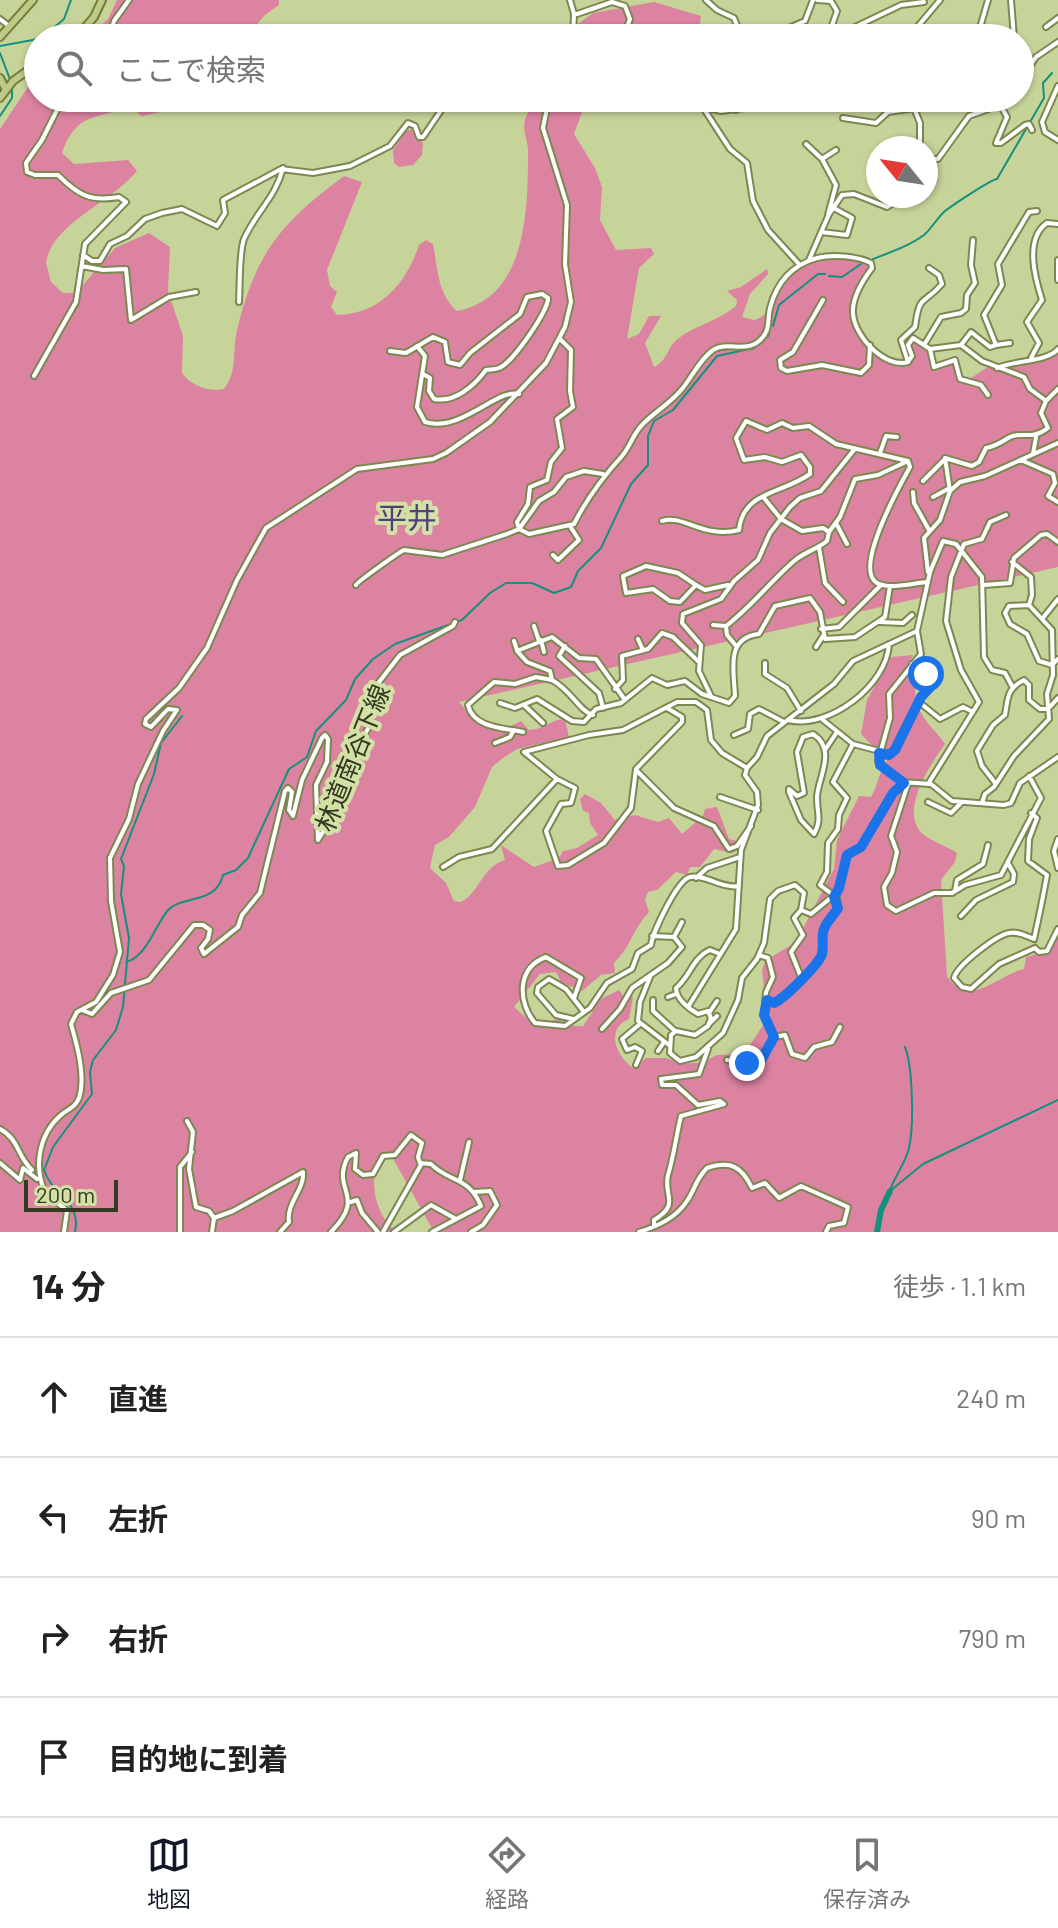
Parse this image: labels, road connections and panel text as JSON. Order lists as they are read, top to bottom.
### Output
{
  "streets": {
    "street": ["林道南谷下線"]
  },
  "districts": ["平井"],
  "scale_bar": "200 m",
  "north": "top left",
  "page": {
    "search": "ここで検索",
    "scale": "200 m",
    "heading": ["14 分", "徒歩 · 1.1 km"],
    "list": [
      ["直進", "240 m"],
      ["左折", "90 m"],
      ["右折", "790 m"],
      "目的地に到着"
    ],
    "nav": ["地図", "経路", "保存済み"]
  }
}
